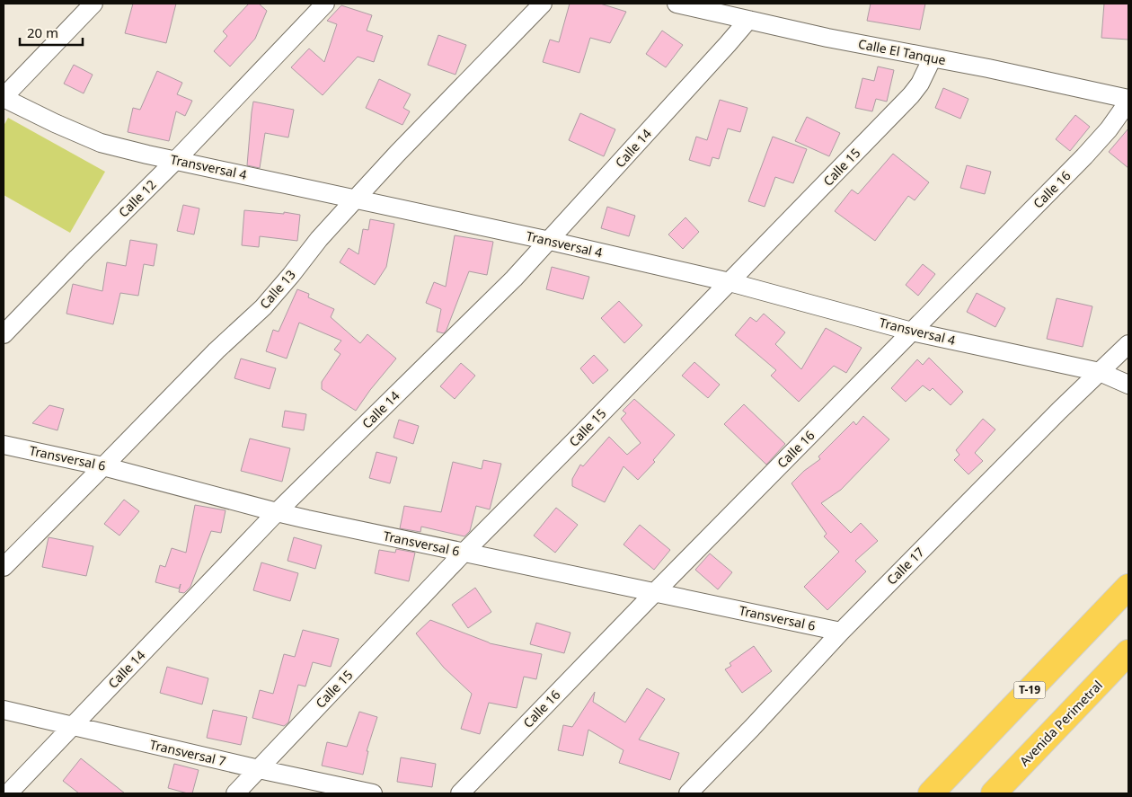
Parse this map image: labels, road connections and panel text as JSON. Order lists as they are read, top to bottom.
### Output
{
  "streets": {
    "highway": ["T-19", "Avenida Perimetral"],
    "street": [
      "Calle El Tanque",
      "Calle 14",
      "Transversal 4",
      "Calle 15",
      "Calle 16",
      "Calle 12",
      "Calle 13",
      "Transversal 6",
      "Calle 17",
      "Transversal 7"
    ]
  },
  "crossings": [
    ["Calle El Tanque", "Calle 14"],
    ["Calle El Tanque", "Calle 15"],
    ["Calle El Tanque", "Calle 16"],
    ["Calle 14", "Transversal 4"],
    ["Calle 14", "Transversal 6"],
    ["Calle 14", "Transversal 7"],
    ["Transversal 4", "Calle 15"],
    ["Transversal 4", "Calle 16"],
    ["Transversal 4", "Calle 12"],
    ["Transversal 4", "Calle 13"],
    ["Transversal 4", "Calle 17"],
    ["Calle 15", "Transversal 6"],
    ["Calle 15", "Transversal 7"],
    ["Calle 16", "Transversal 6"],
    ["Calle 13", "Transversal 6"],
    ["Transversal 6", "Calle 17"]
  ],
  "scale_bar": "20 m"
}
